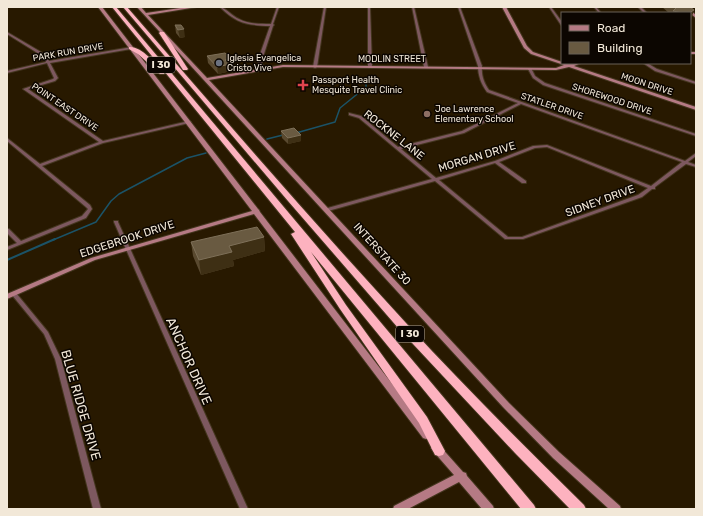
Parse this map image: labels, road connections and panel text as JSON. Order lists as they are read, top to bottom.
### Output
{
  "streets": {
    "highway": ["I 30"],
    "main road": [
      "MODLIN STREET",
      "MOON DRIVE",
      "EDGEBROOK DRIVE",
      "INTERSTATE 30"
    ],
    "street": [
      "PARK RUN DRIVE",
      "SHOREWOOD DRIVE",
      "STATLER DRIVE",
      "POINT EAST DRIVE",
      "ROCKNE LANE",
      "MORGAN DRIVE",
      "SIDNEY DRIVE",
      "ANCHOR DRIVE",
      "BLUE RIDGE DRIVE"
    ]
  },
  "crossings": [
    ["PARK RUN DRIVE", "POINT EAST DRIVE"],
    ["MODLIN STREET", "MOON DRIVE"],
    ["MODLIN STREET", "SHOREWOOD DRIVE"],
    ["MODLIN STREET", "STATLER DRIVE"],
    ["MODLIN STREET", "INTERSTATE 30"],
    ["STATLER DRIVE", "SIDNEY DRIVE"],
    ["ROCKNE LANE", "MORGAN DRIVE"],
    ["ROCKNE LANE", "SIDNEY DRIVE"],
    ["MORGAN DRIVE", "SIDNEY DRIVE"],
    ["MORGAN DRIVE", "INTERSTATE 30"],
    ["EDGEBROOK DRIVE", "ANCHOR DRIVE"],
    ["EDGEBROOK DRIVE", "BLUE RIDGE DRIVE"]
  ],
  "places": {
    "other": ["Iglesia Evangelica Cristo Vive", "Joe Lawrence Elementary School"],
    "health": ["Passport Health Mesquite Travel Clinic"]
  },
  "legend": ["Road", "Building"]
}
